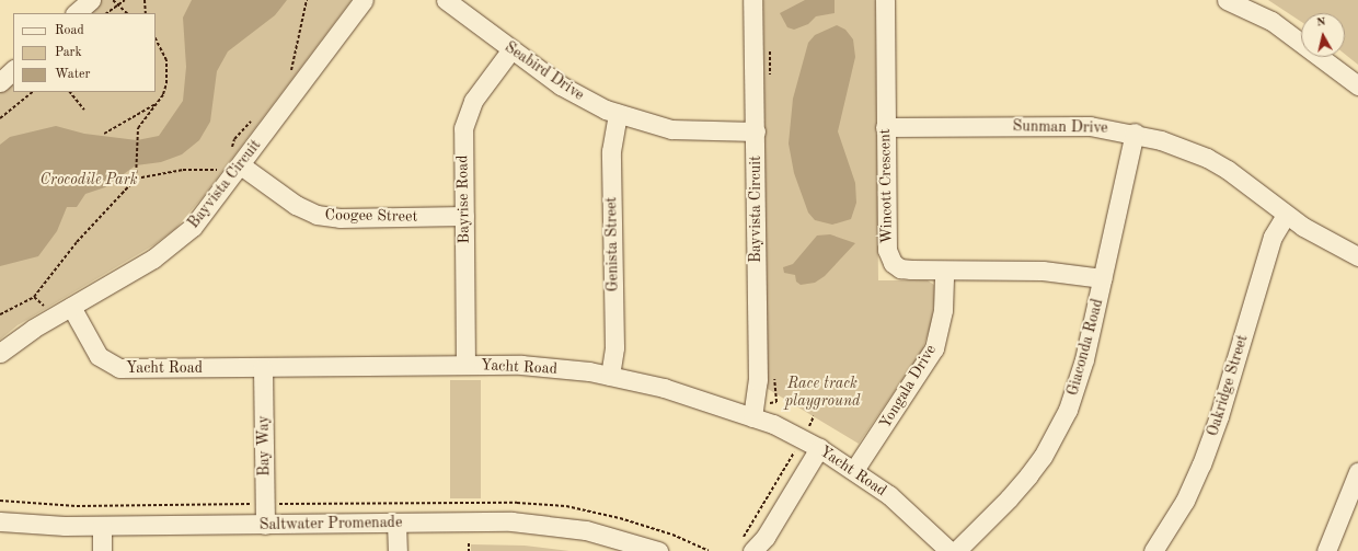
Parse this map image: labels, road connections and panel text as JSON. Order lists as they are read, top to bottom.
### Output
{
  "streets": {
    "street": [
      "Seabird Drive",
      "Sunman Drive",
      "Bayvista Circuit",
      "Wincott Crescent",
      "Bayrise Road",
      "Coogee Street",
      "Genista Street",
      "Giaconda Road",
      "Yacht Road",
      "Oakridge Street",
      "Yongala Drive",
      "Bay Way",
      "Saltwater Promenade"
    ]
  },
  "crossings": [
    ["Seabird Drive", "Bayvista Circuit"],
    ["Seabird Drive", "Bayrise Road"],
    ["Seabird Drive", "Genista Street"],
    ["Sunman Drive", "Wincott Crescent"],
    ["Sunman Drive", "Giaconda Road"],
    ["Sunman Drive", "Oakridge Street"],
    ["Bayvista Circuit", "Coogee Street"],
    ["Bayvista Circuit", "Yacht Road"],
    ["Wincott Crescent", "Giaconda Road"],
    ["Wincott Crescent", "Yongala Drive"],
    ["Bayrise Road", "Coogee Street"],
    ["Bayrise Road", "Yacht Road"],
    ["Genista Street", "Yacht Road"],
    ["Yacht Road", "Yongala Drive"],
    ["Yacht Road", "Bay Way"],
    ["Bay Way", "Saltwater Promenade"]
  ],
  "parks": ["Crocodile Park", "Race track playground"],
  "legend": ["Road", "Park", "Water"],
  "north": "top"
}
